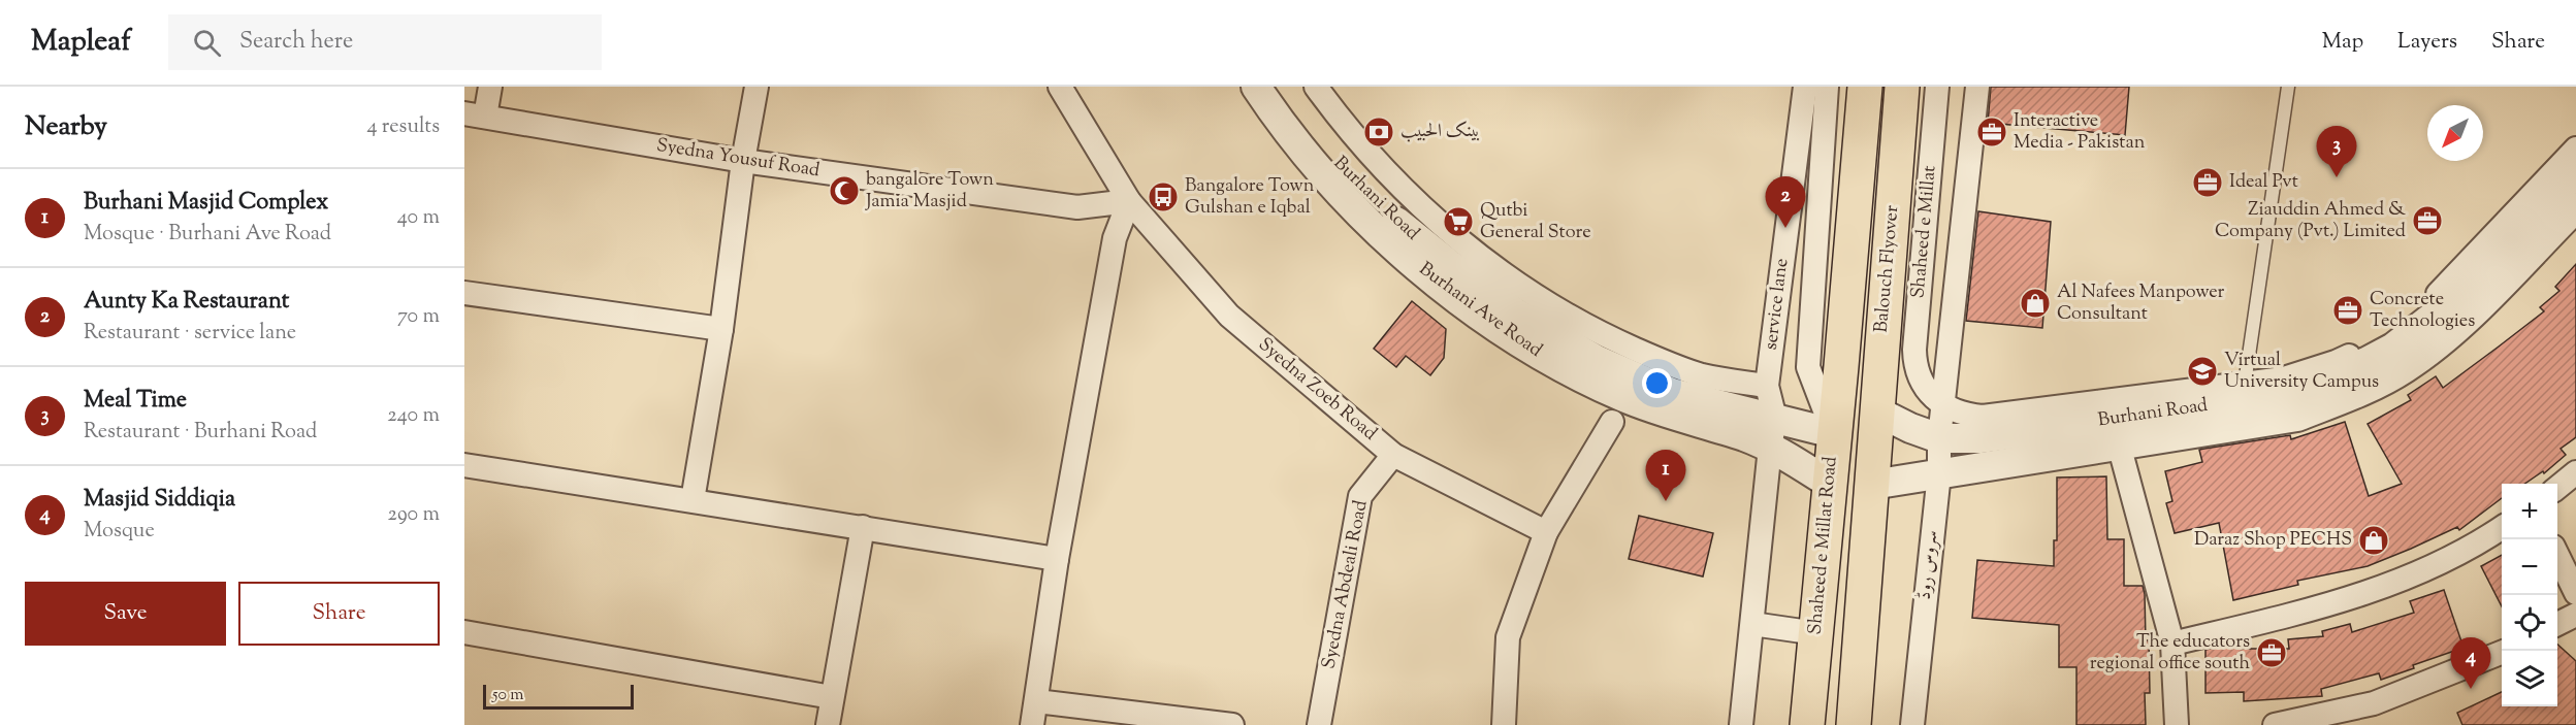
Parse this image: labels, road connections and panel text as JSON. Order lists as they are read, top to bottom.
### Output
{
  "streets": {
    "main road": ["Balouch Flyover", "Shaheed e Millat Road"],
    "street": [
      "Syedna Yousuf Road",
      "Burhani Road",
      "Shaheed e Millat",
      "service lane",
      "Burhani Ave Road",
      "Syedna Zoeb Road",
      "سروس روڈ",
      "Syedna Abdeali Road"
    ]
  },
  "crossings": [
    ["Syedna Yousuf Road", "Syedna Zoeb Road"],
    ["Burhani Road", "Balouch Flyover"],
    ["Burhani Road", "service lane"],
    ["Burhani Road", "Shaheed e Millat Road"],
    ["Burhani Road", "سروس روڈ"],
    ["Shaheed e Millat", "سروس روڈ"],
    ["Balouch Flyover", "Shaheed e Millat Road"],
    ["service lane", "Burhani Ave Road"],
    ["Burhani Ave Road", "Shaheed e Millat Road"],
    ["Syedna Zoeb Road", "Syedna Abdeali Road"]
  ],
  "places": {
    "bank": ["بينک الحبيب"],
    "office": [
      "Interactive Media - Pakistan",
      "Ideal Pvt",
      "Ziauddin Ahmed & Company (Pvt.) Limited",
      "Concrete Technologies",
      "The educators regional office south"
    ],
    "mosque": ["bangalore Town Jamia Masjid"],
    "bus stop": ["Bangalore Town Gulshan e Iqbal"],
    "supermarket": ["Qutbi General Store"],
    "shop": ["Al Nafees Manpower Consultant", "Daraz Shop PECHS"],
    "school or university": ["Virtual University Campus"]
  },
  "scale_bar": "50 m",
  "north": "bottom left",
  "page": {
    "header": "Mapleaf",
    "search": "Search here",
    "nav": ["Map", "Layers", "Share"],
    "heading": ["Nearby", "4 results"],
    "pins": [
      "3",
      "2",
      "1",
      "4"
    ],
    "list": [
      {
        "mark": "1",
        "name": "Burhani Masjid Complex",
        "note": "Mosque · Burhani Ave Road",
        "value": "40 m"
      },
      {
        "mark": "2",
        "name": "Aunty Ka Restaurant",
        "note": "Restaurant · service lane",
        "value": "70 m"
      },
      {
        "mark": "3",
        "name": "Meal Time",
        "note": "Restaurant · Burhani Road",
        "value": "240 m"
      },
      {
        "mark": "4",
        "name": "Masjid Siddiqia",
        "note": "Mosque",
        "value": "290 m"
      }
    ],
    "map_buttons": ["+", "−"],
    "buttons": ["Save", "Share"],
    "scale": "50 m"
  }
}
